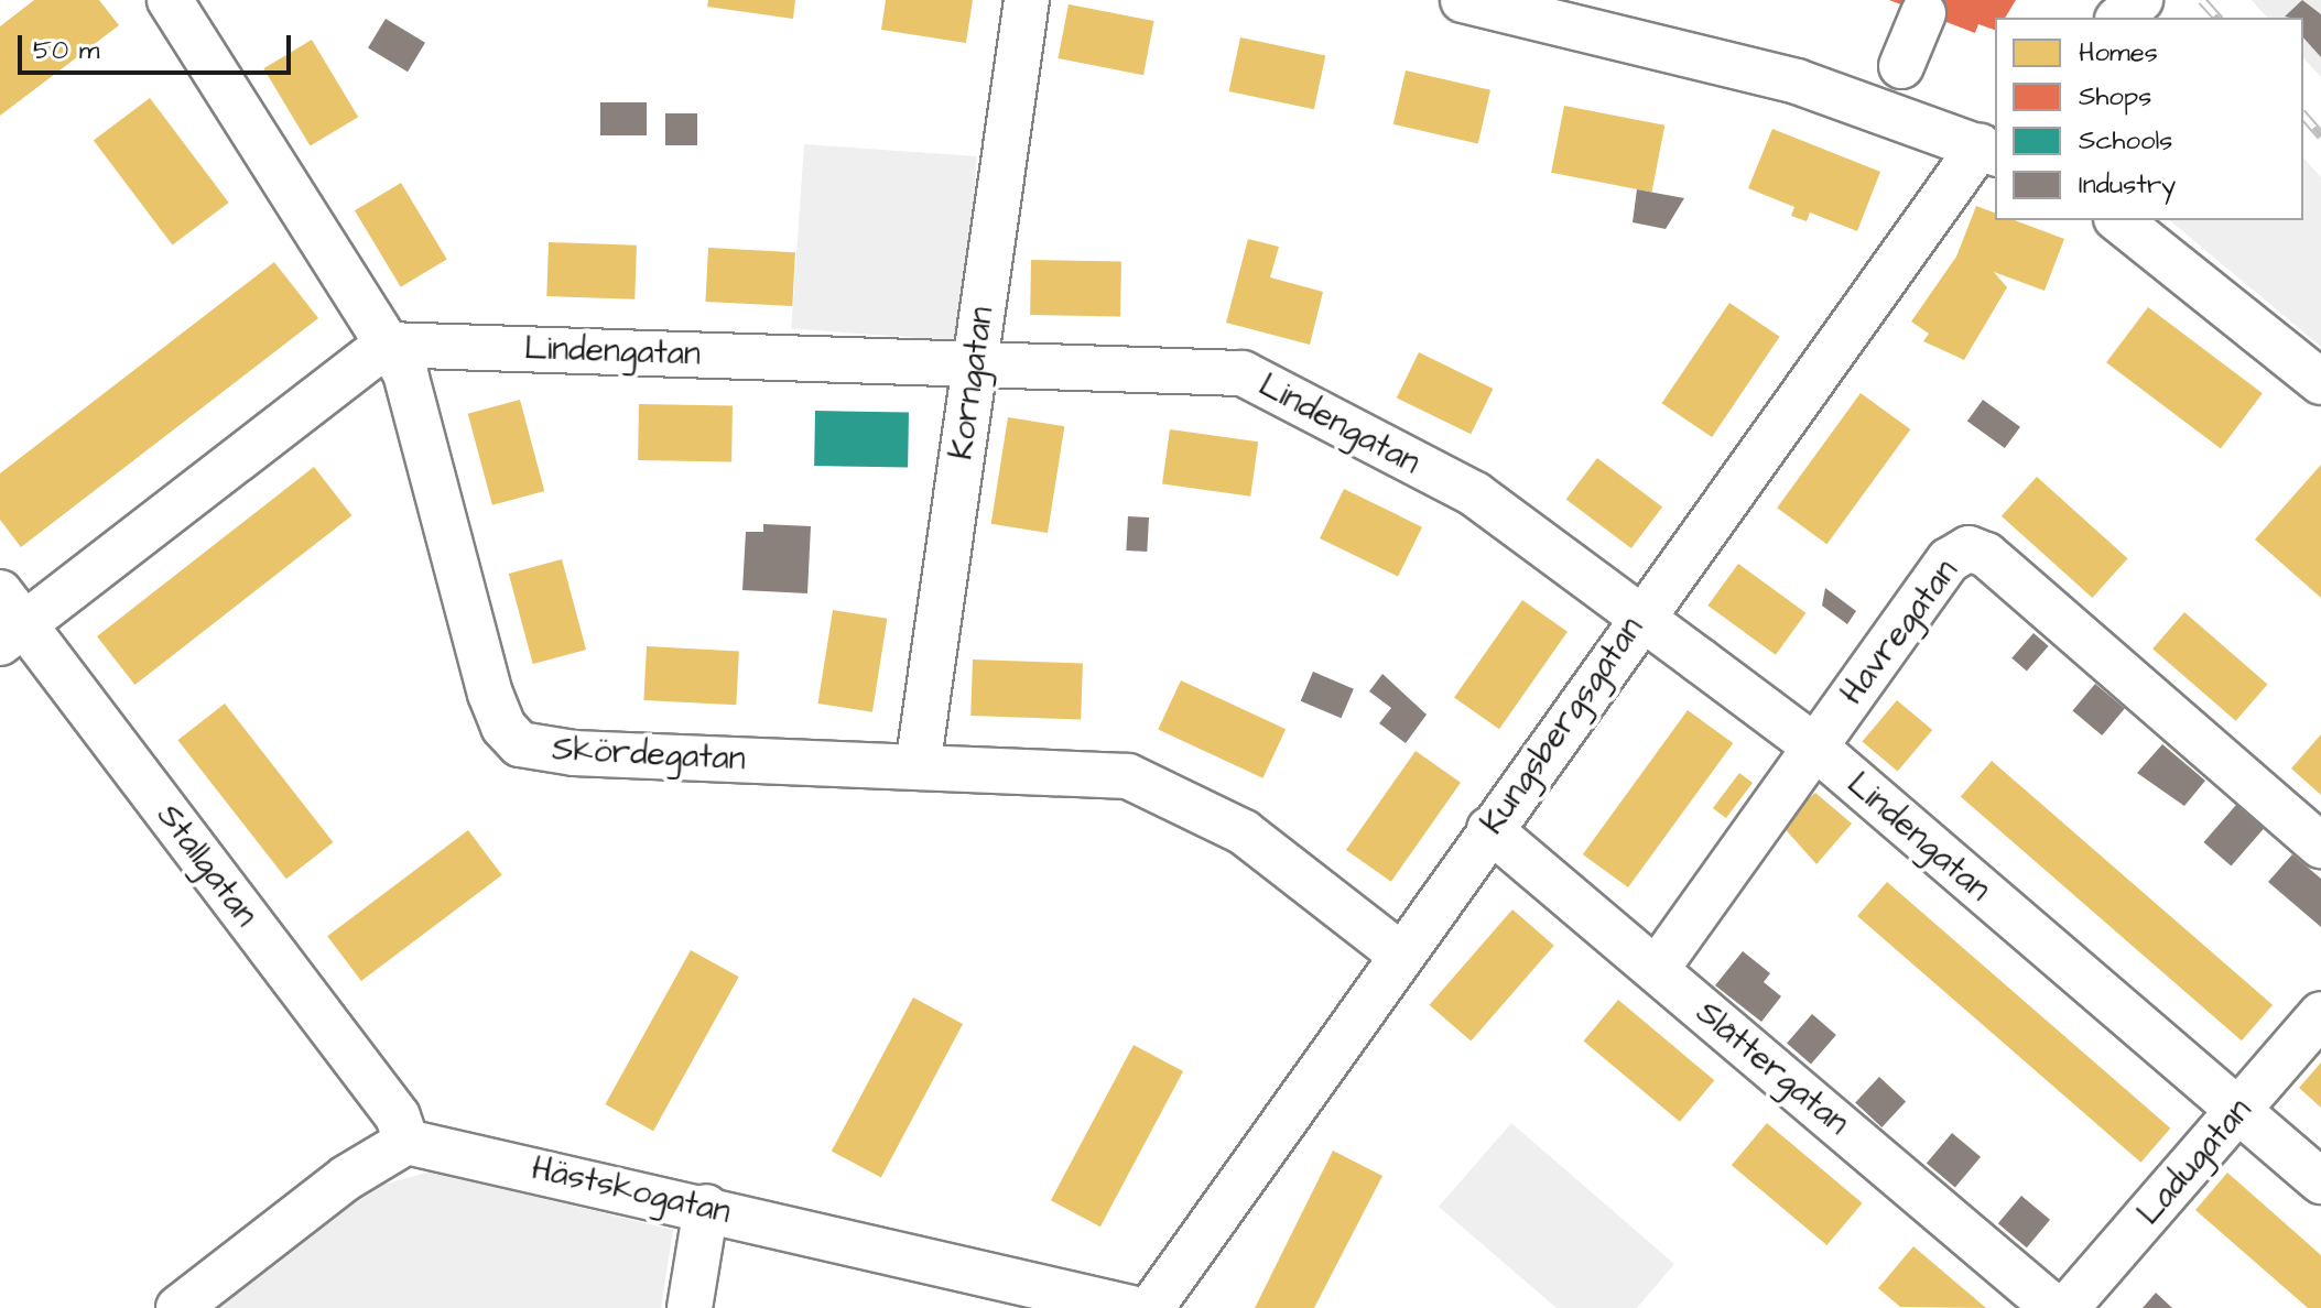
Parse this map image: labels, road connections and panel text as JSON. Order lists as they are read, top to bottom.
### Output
{
  "streets": {
    "street": [
      "Lindengatan",
      "Korngatan",
      "Havregatan",
      "Kungsbergsgatan",
      "Skördegatan",
      "Stallgatan",
      "Slåttergatan",
      "Ladugatan",
      "Hästskogatan"
    ]
  },
  "crossings": [
    ["Lindengatan", "Korngatan"],
    ["Lindengatan", "Havregatan"],
    ["Lindengatan", "Kungsbergsgatan"],
    ["Lindengatan", "Skördegatan"],
    ["Lindengatan", "Ladugatan"],
    ["Korngatan", "Skördegatan"],
    ["Havregatan", "Slåttergatan"],
    ["Kungsbergsgatan", "Skördegatan"],
    ["Kungsbergsgatan", "Slåttergatan"],
    ["Stallgatan", "Hästskogatan"]
  ],
  "legend": [
    "Homes",
    "Shops",
    "Schools",
    "Industry"
  ],
  "scale_bar": "50 m"
}
